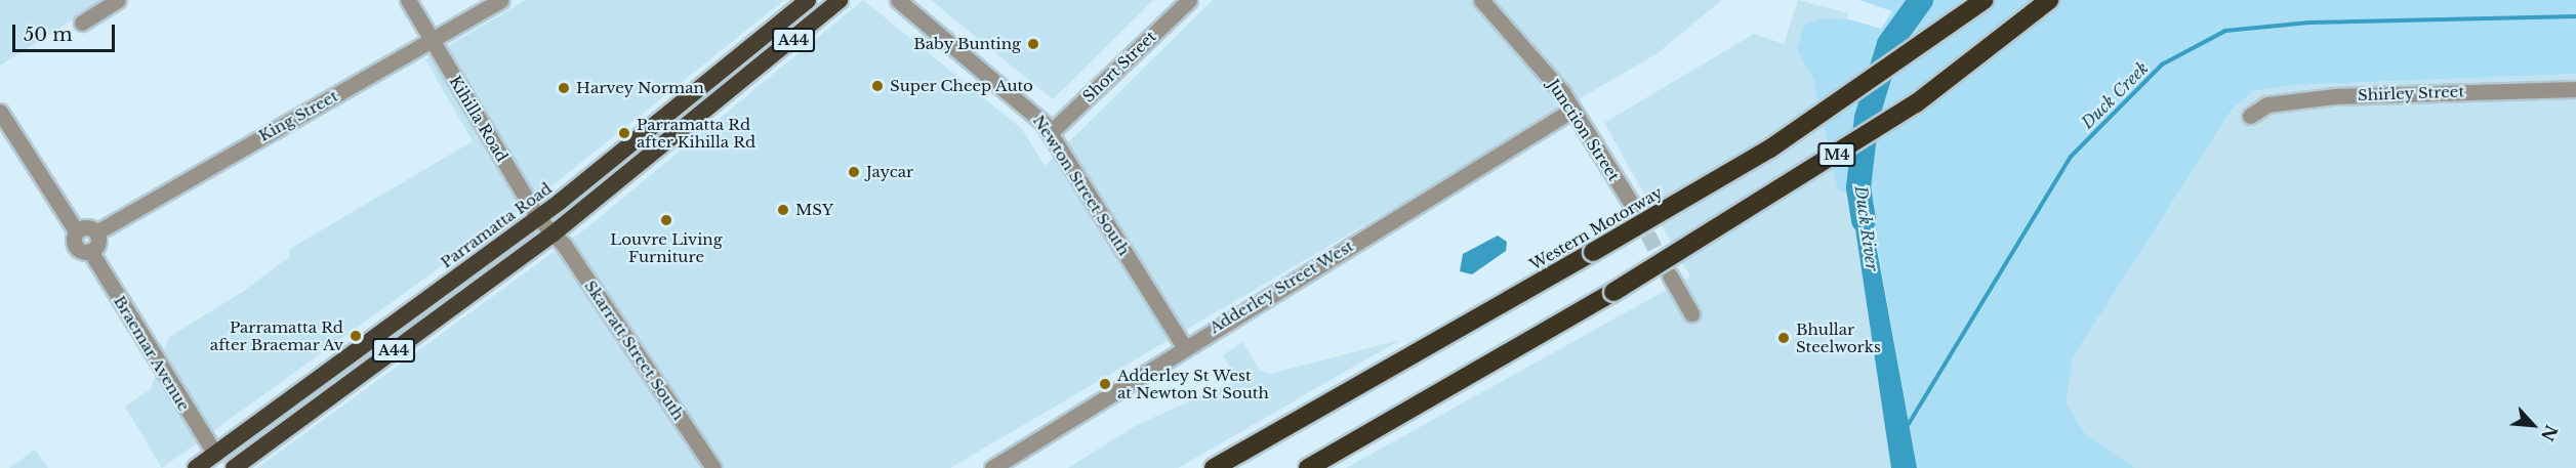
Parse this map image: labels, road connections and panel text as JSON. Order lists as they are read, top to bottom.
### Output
{
  "streets": {
    "highway": [
      "A44",
      "M4",
      "Parramatta Road",
      "Western Motorway"
    ],
    "street": [
      "Short Street",
      "Shirley Street",
      "King Street",
      "Kihilla Road",
      "Junction Street",
      "Newton Street South",
      "Adderley Street West",
      "Skarratt Street South",
      "Braemar Avenue"
    ]
  },
  "crossings": [
    ["A44", "Kihilla Road"],
    ["A44", "Skarratt Street South"],
    ["Short Street", "Newton Street South"],
    ["King Street", "Kihilla Road"],
    ["King Street", "Braemar Avenue"],
    ["Kihilla Road", "Parramatta Road"],
    ["Kihilla Road", "Skarratt Street South"],
    ["Junction Street", "Adderley Street West"],
    ["Newton Street South", "Adderley Street West"],
    ["Parramatta Road", "Braemar Avenue"]
  ],
  "water": ["Duck Creek", "Duck River"],
  "places": [
    "Baby Bunting",
    "Super Cheep Auto",
    "Harvey Norman",
    "Parramatta Rd after Kihilla Rd",
    "Jaycar",
    "MSY",
    "Louvre Living Furniture",
    "Parramatta Rd after Braemar Av",
    "Bhullar Steelworks",
    "Adderley St West at Newton St South"
  ],
  "scale_bar": "50 m",
  "north": "bottom right"
}
